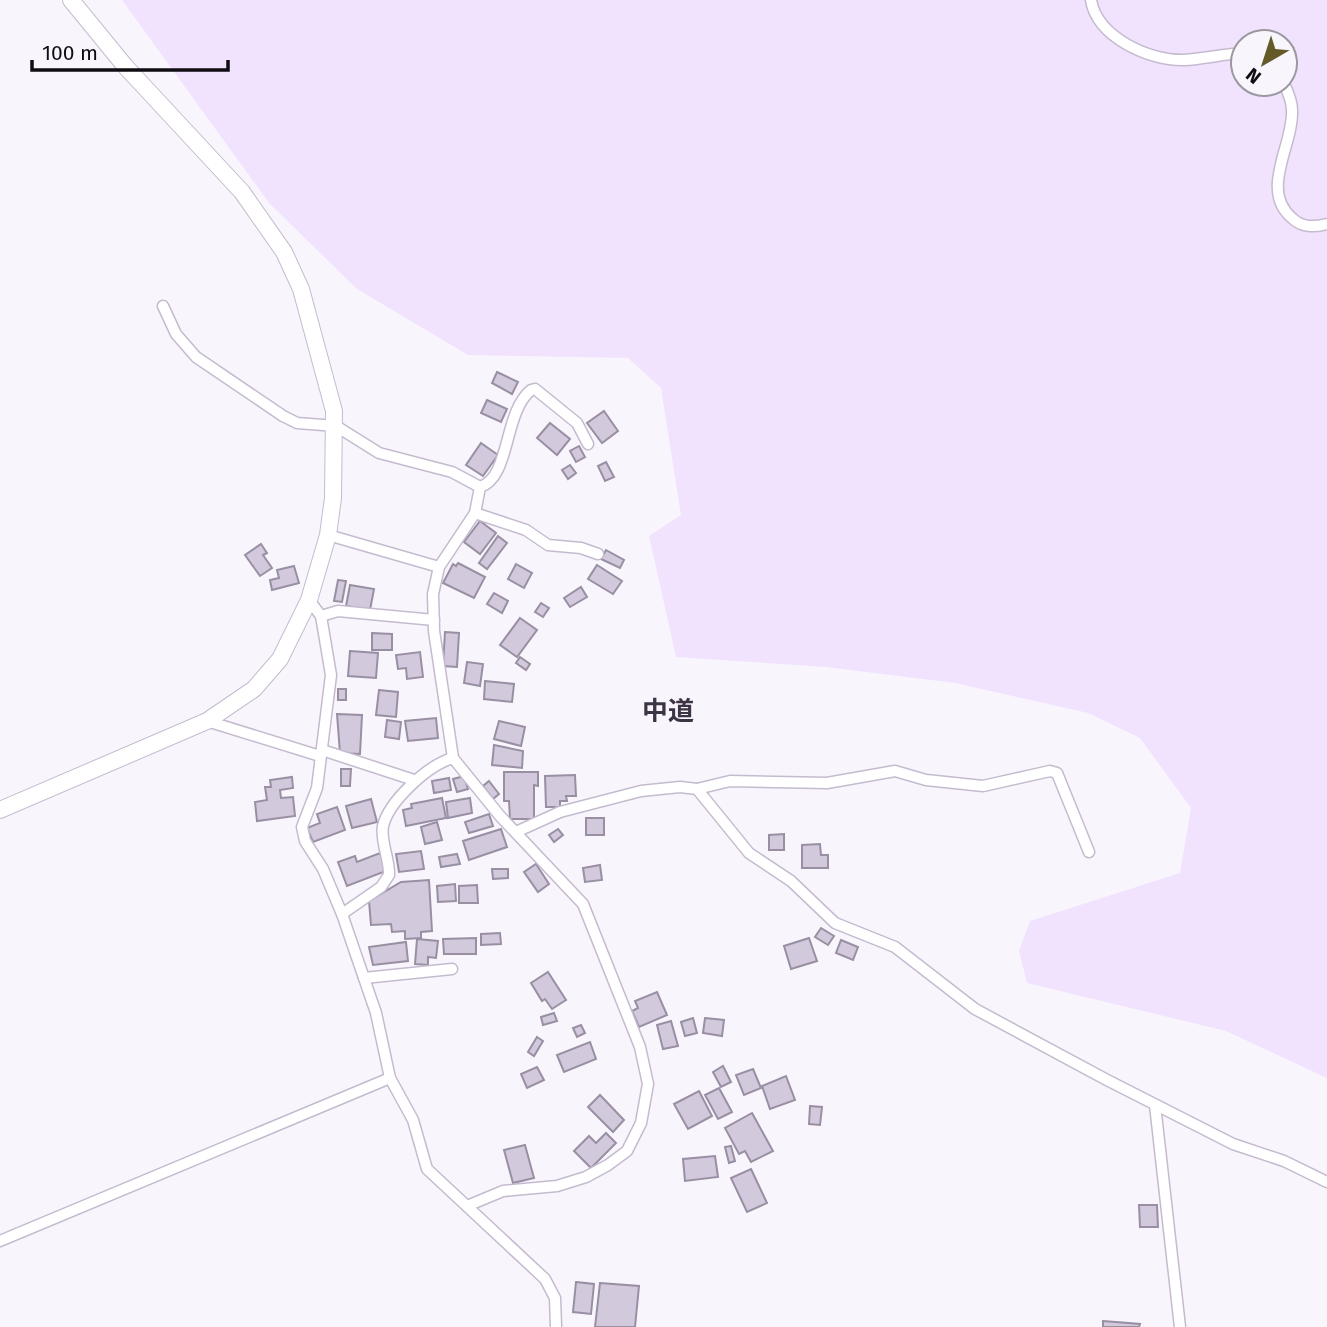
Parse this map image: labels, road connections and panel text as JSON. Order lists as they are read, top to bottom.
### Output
{
  "districts": ["中道"],
  "scale_bar": "100 m",
  "north": "bottom left"
}
